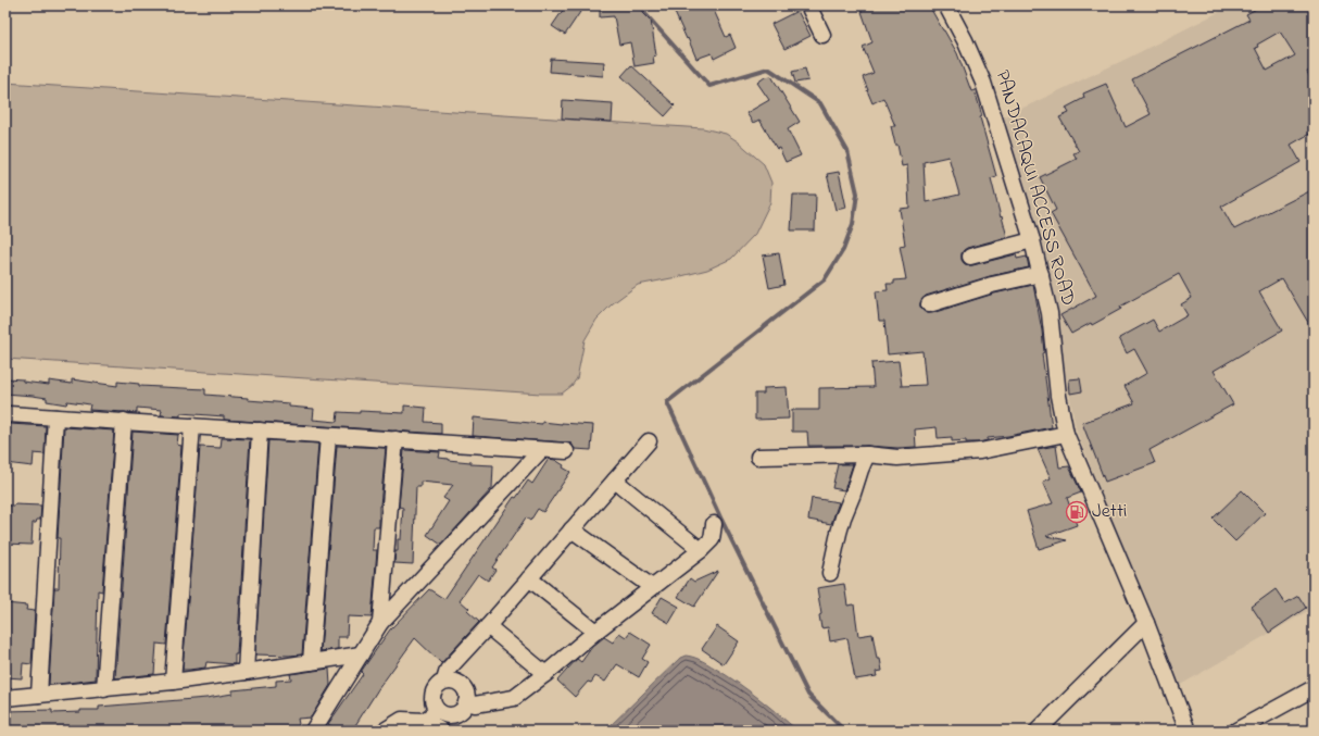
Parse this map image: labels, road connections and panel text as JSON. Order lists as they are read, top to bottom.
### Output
{
  "streets": {
    "street": ["PANDACAQUI ACCESS ROAD"]
  },
  "places": {
    "fuel station": ["Jetti"]
  }
}
